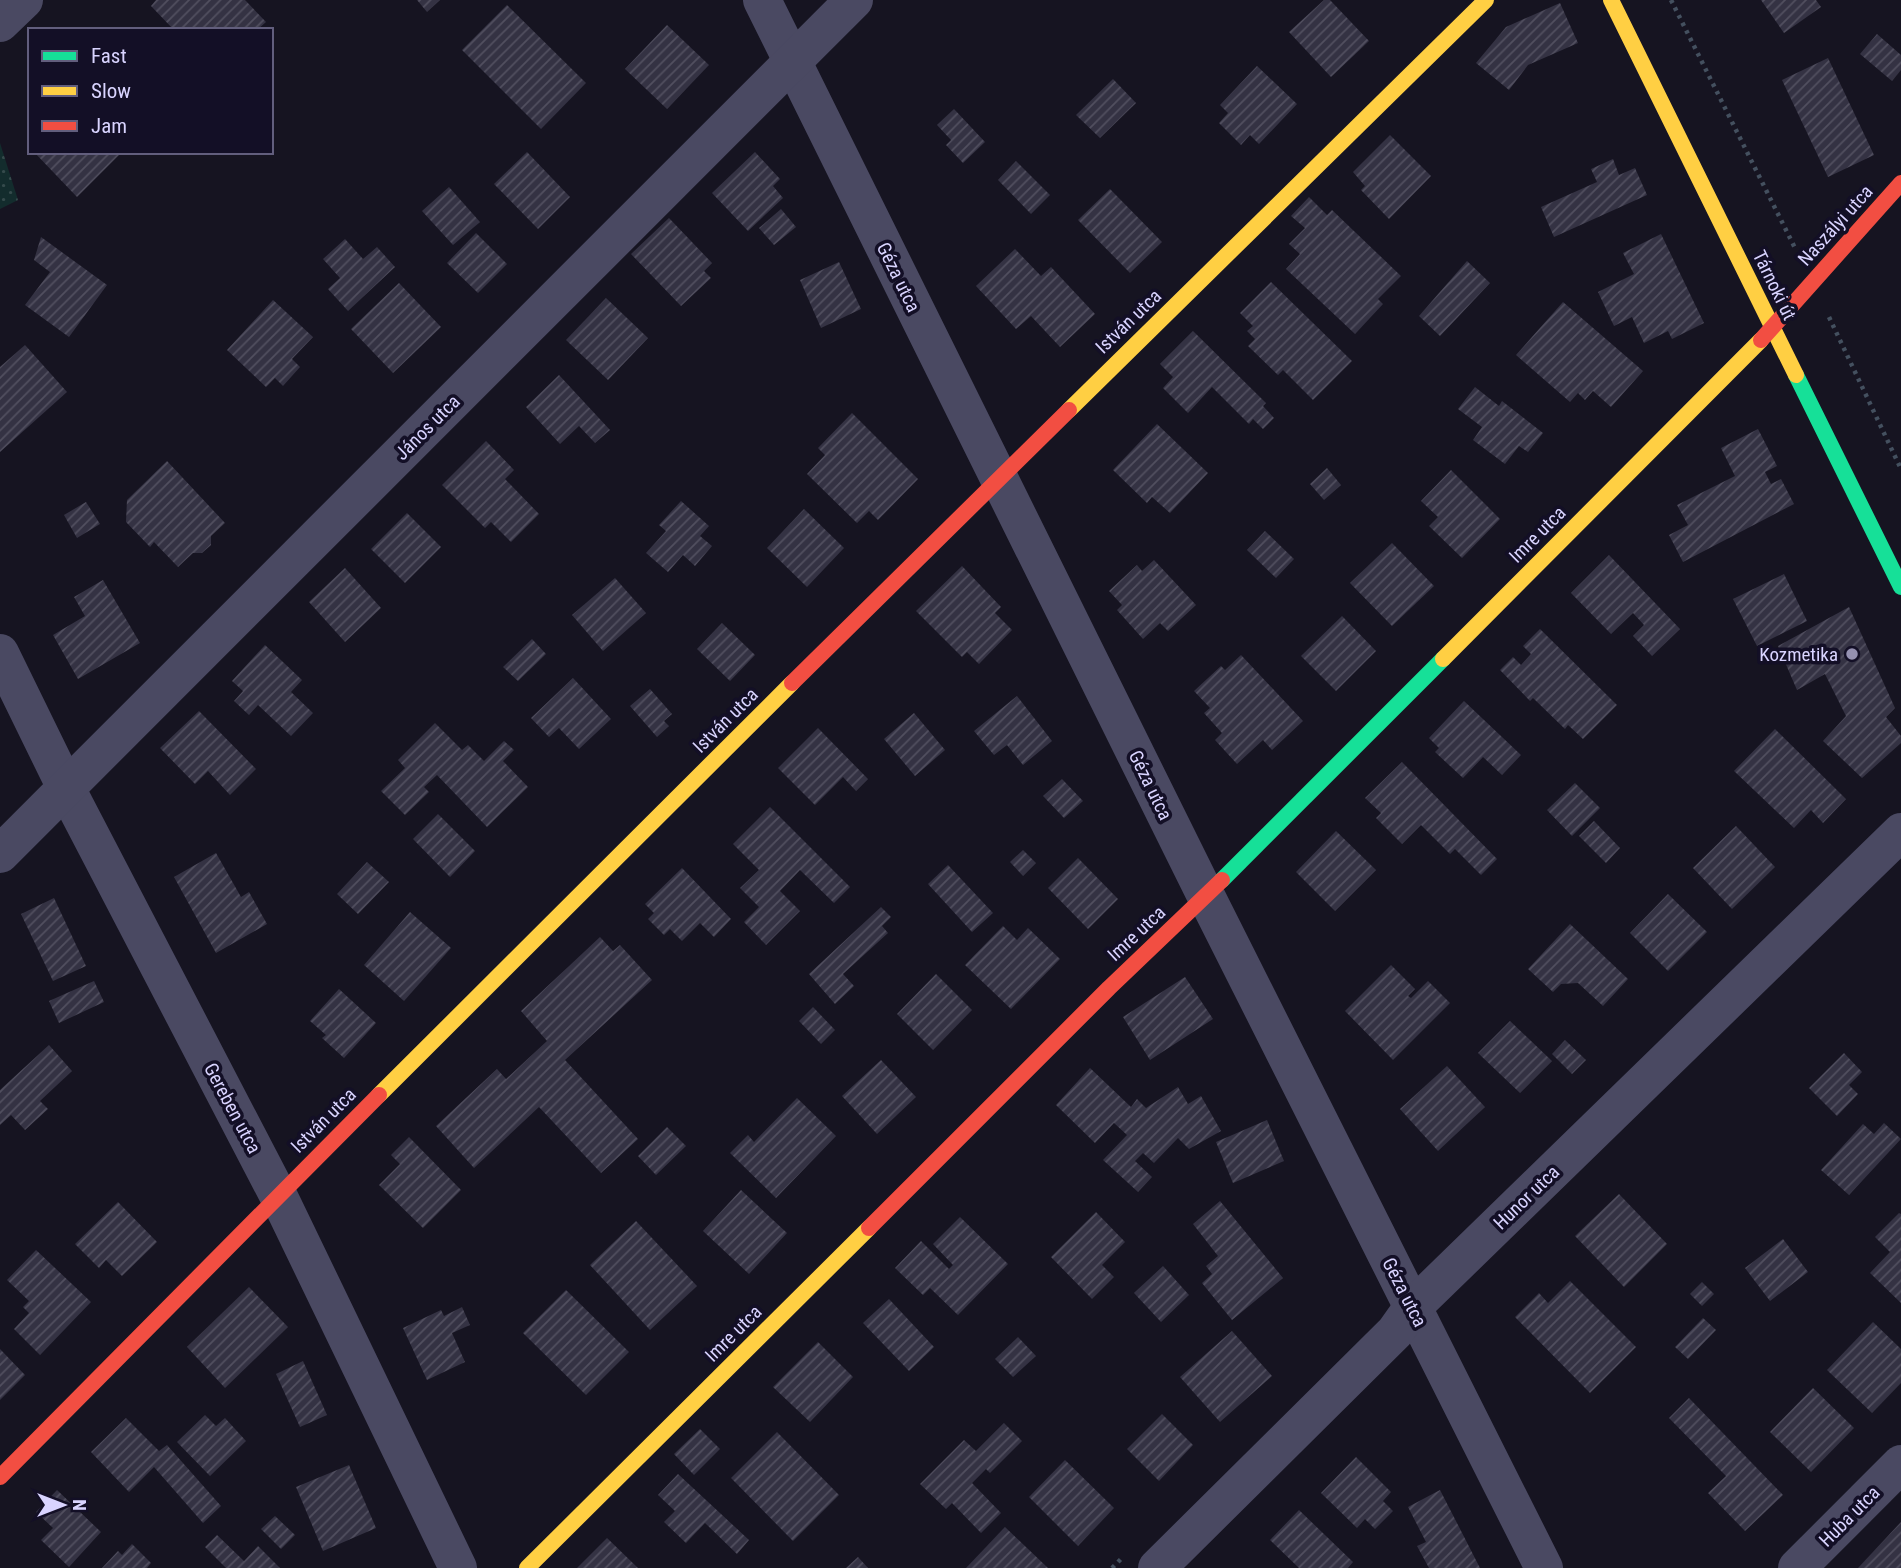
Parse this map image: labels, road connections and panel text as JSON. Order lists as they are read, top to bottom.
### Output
{
  "streets": {
    "street": [
      "Naszályi utca",
      "Géza utca",
      "Tárnoki út",
      "István utca",
      "János utca",
      "Imre utca",
      "Gereben utca",
      "Hunor utca",
      "Huba utca"
    ]
  },
  "crossings": [
    ["Naszályi utca", "Tárnoki út"],
    ["Naszályi utca", "Imre utca"],
    ["Géza utca", "István utca"],
    ["Géza utca", "János utca"],
    ["Géza utca", "Imre utca"],
    ["Géza utca", "Hunor utca"],
    ["Tárnoki út", "Imre utca"],
    ["István utca", "Gereben utca"],
    ["János utca", "Gereben utca"]
  ],
  "places": ["Kozmetika"],
  "legend": ["Fast", "Slow", "Jam"],
  "north": "right"
}
